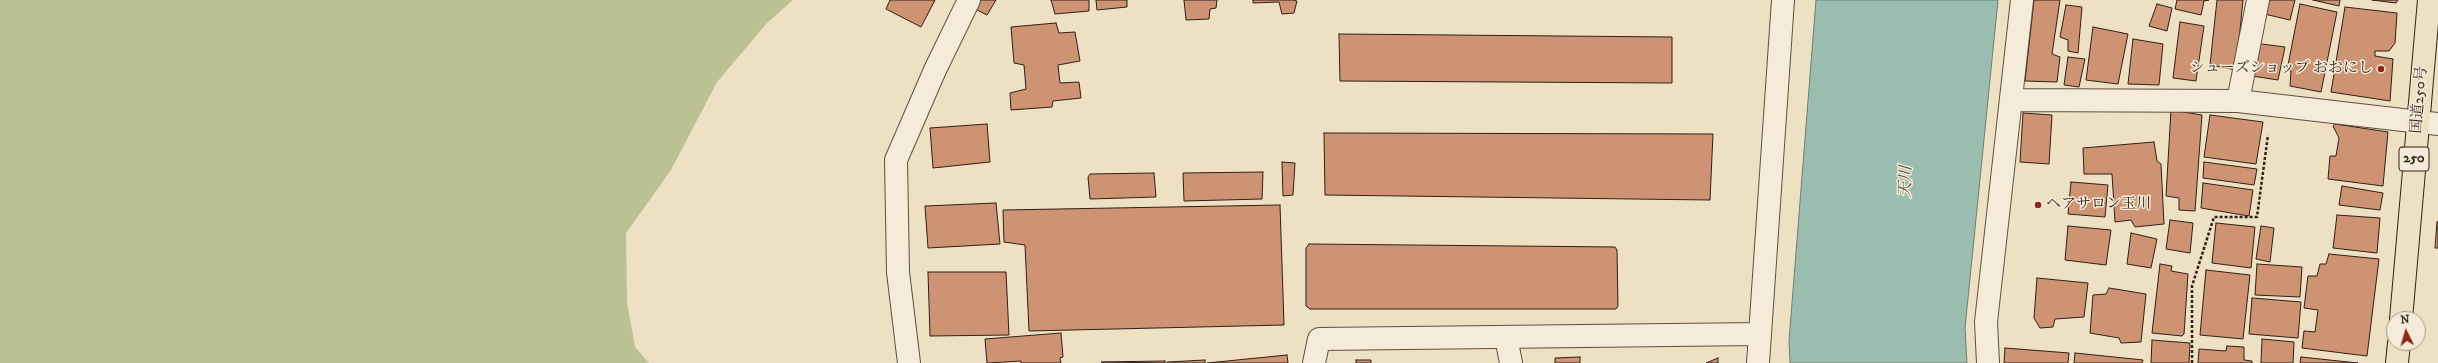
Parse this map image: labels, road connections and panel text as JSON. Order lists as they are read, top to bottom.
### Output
{
  "streets": {
    "highway": ["国道250号", "250"]
  },
  "water": ["天川"],
  "places": ["シューズショップ おおにし", "ヘアサロン玉川"],
  "north": "top"
}
